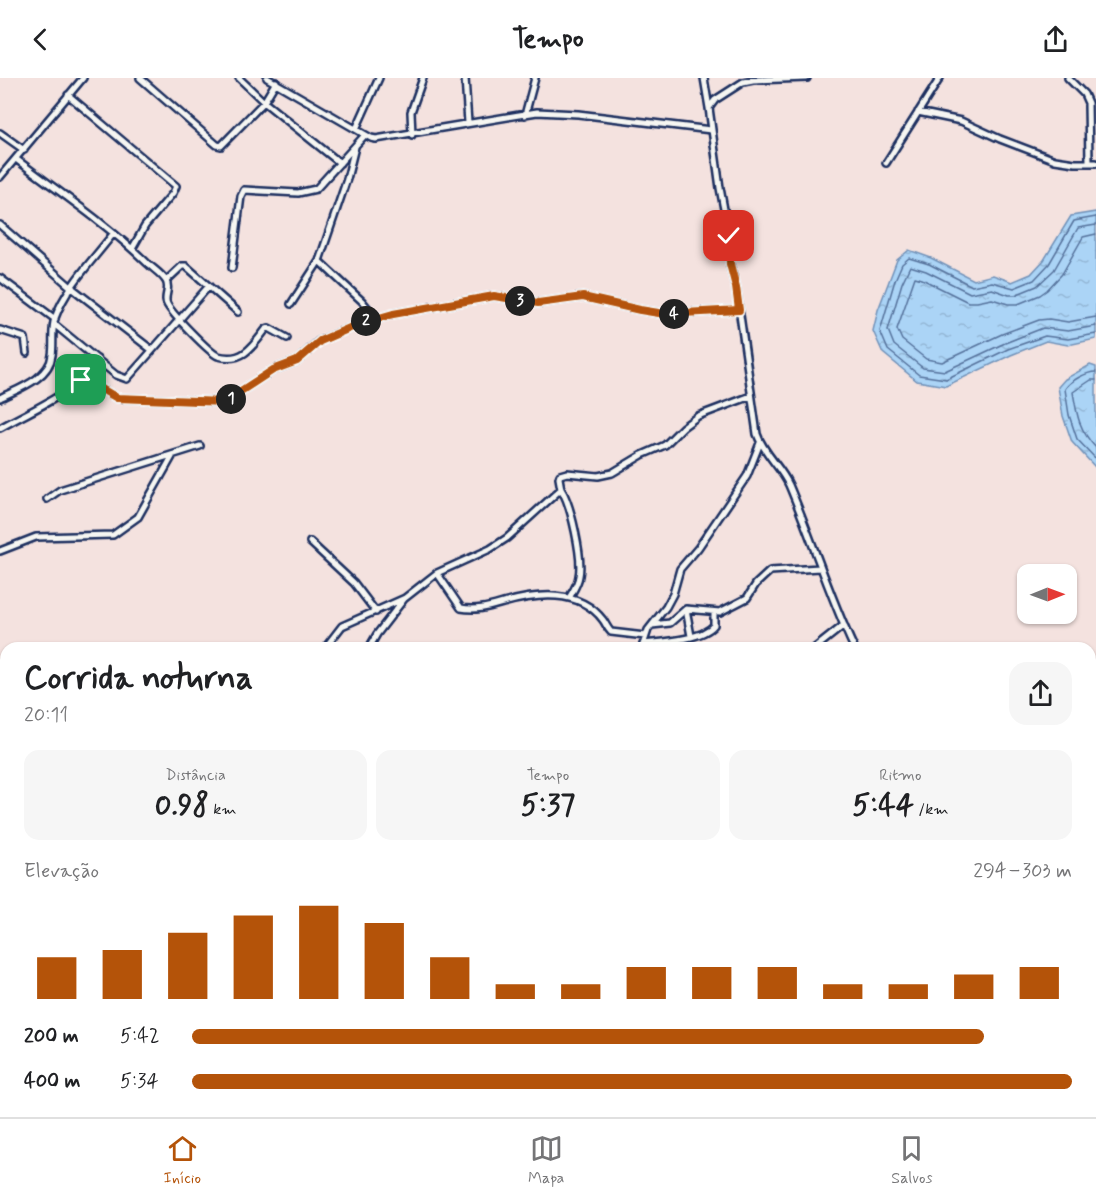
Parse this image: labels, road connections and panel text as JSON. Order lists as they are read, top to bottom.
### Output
{
  "north": "right",
  "page": {
    "header": "Tempo",
    "pins": [
      "3",
      "4",
      "2",
      "1"
    ],
    "heading": ["Corrida noturna", "20:11"],
    "stats": [
      ["Distância", "0.98 km"],
      ["Tempo", "5:37"],
      ["Ritmo", "5:44 /km"]
    ],
    "chart": ["Elevação", "294–303 m"],
    "list": [
      {
        "name": "200 m",
        "note": "5:42"
      },
      {
        "name": "400 m",
        "note": "5:34"
      }
    ],
    "tabs": ["Início", "Mapa", "Salvos"]
  }
}
